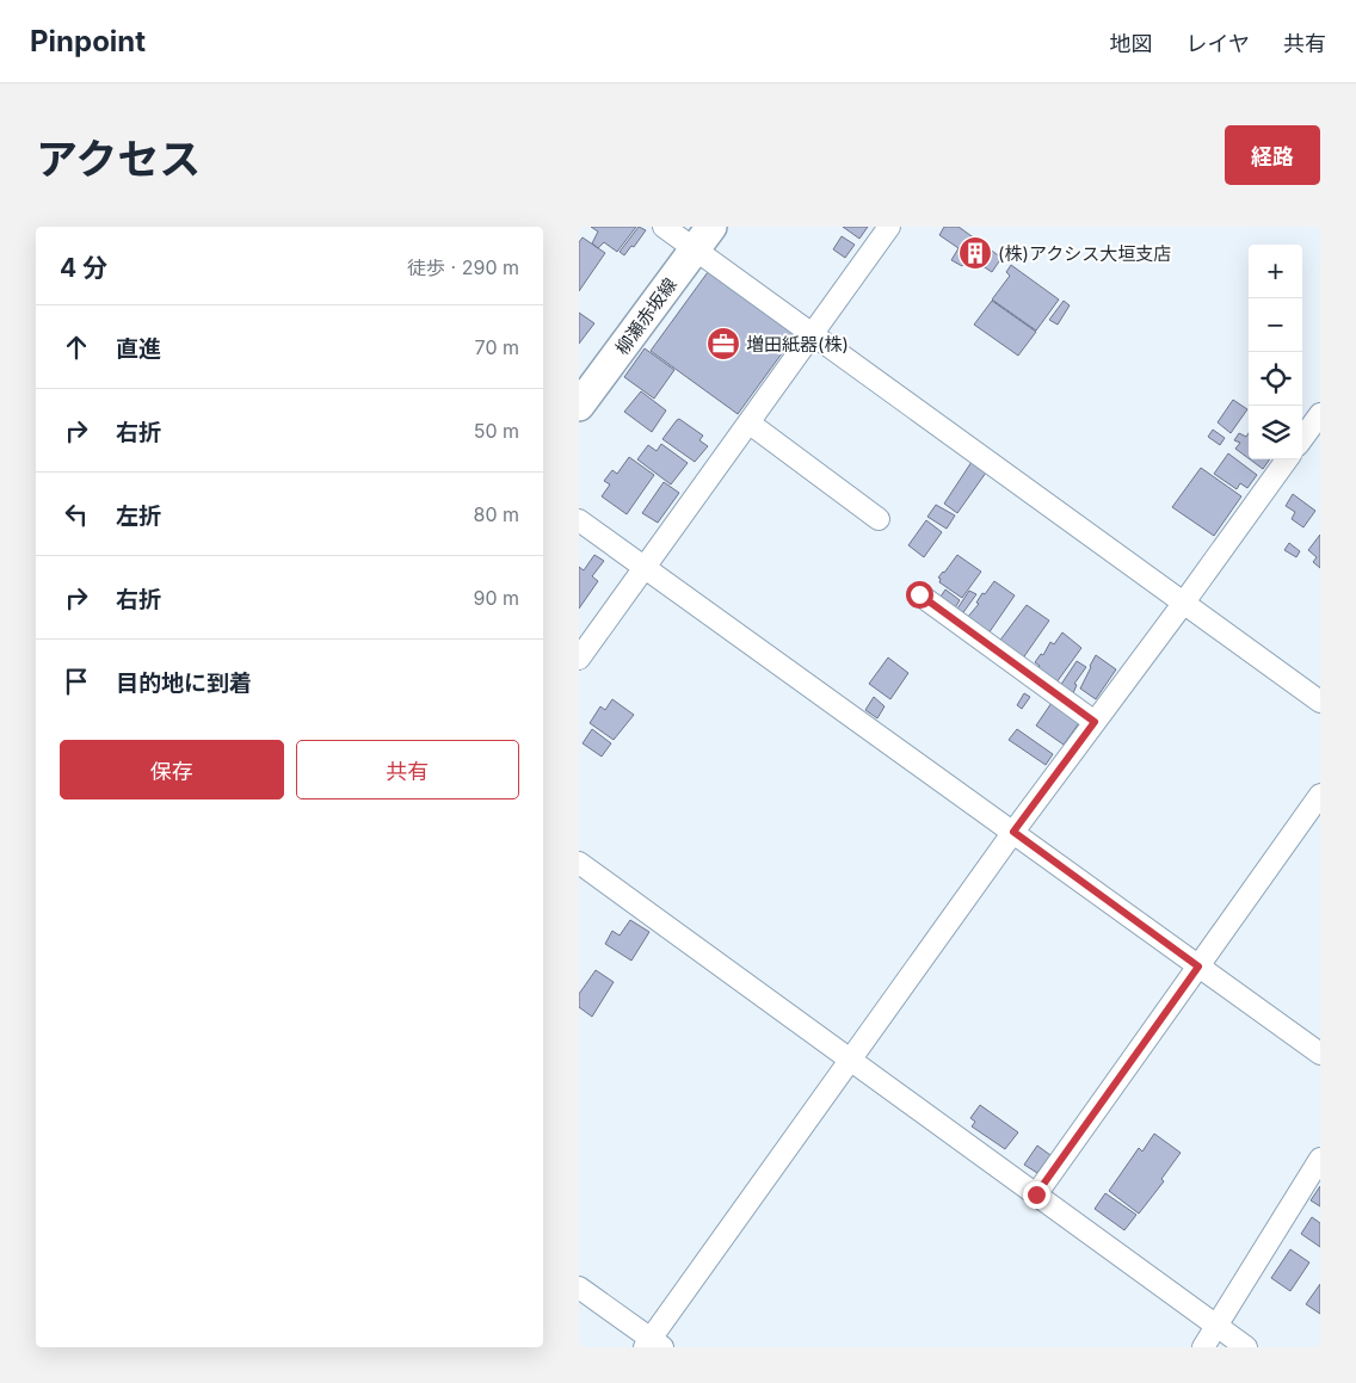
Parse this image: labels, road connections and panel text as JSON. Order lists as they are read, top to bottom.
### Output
{
  "streets": {
    "main road": ["柳瀬赤坂線"]
  },
  "places": {
    "building": ["(株)アクシス大垣支店"],
    "office": ["増田紙器(株)"]
  },
  "page": {
    "header": "Pinpoint",
    "nav": ["地図", "レイヤ", "共有"],
    "title": "アクセス",
    "buttons": [
      "経路",
      ["保存", "共有"]
    ],
    "heading": ["4 分", "徒歩 · 290 m"],
    "map_buttons": ["+", "−"],
    "list": [
      ["直進", "70 m"],
      ["右折", "50 m"],
      ["左折", "80 m"],
      ["右折", "90 m"],
      "目的地に到着"
    ]
  }
}
